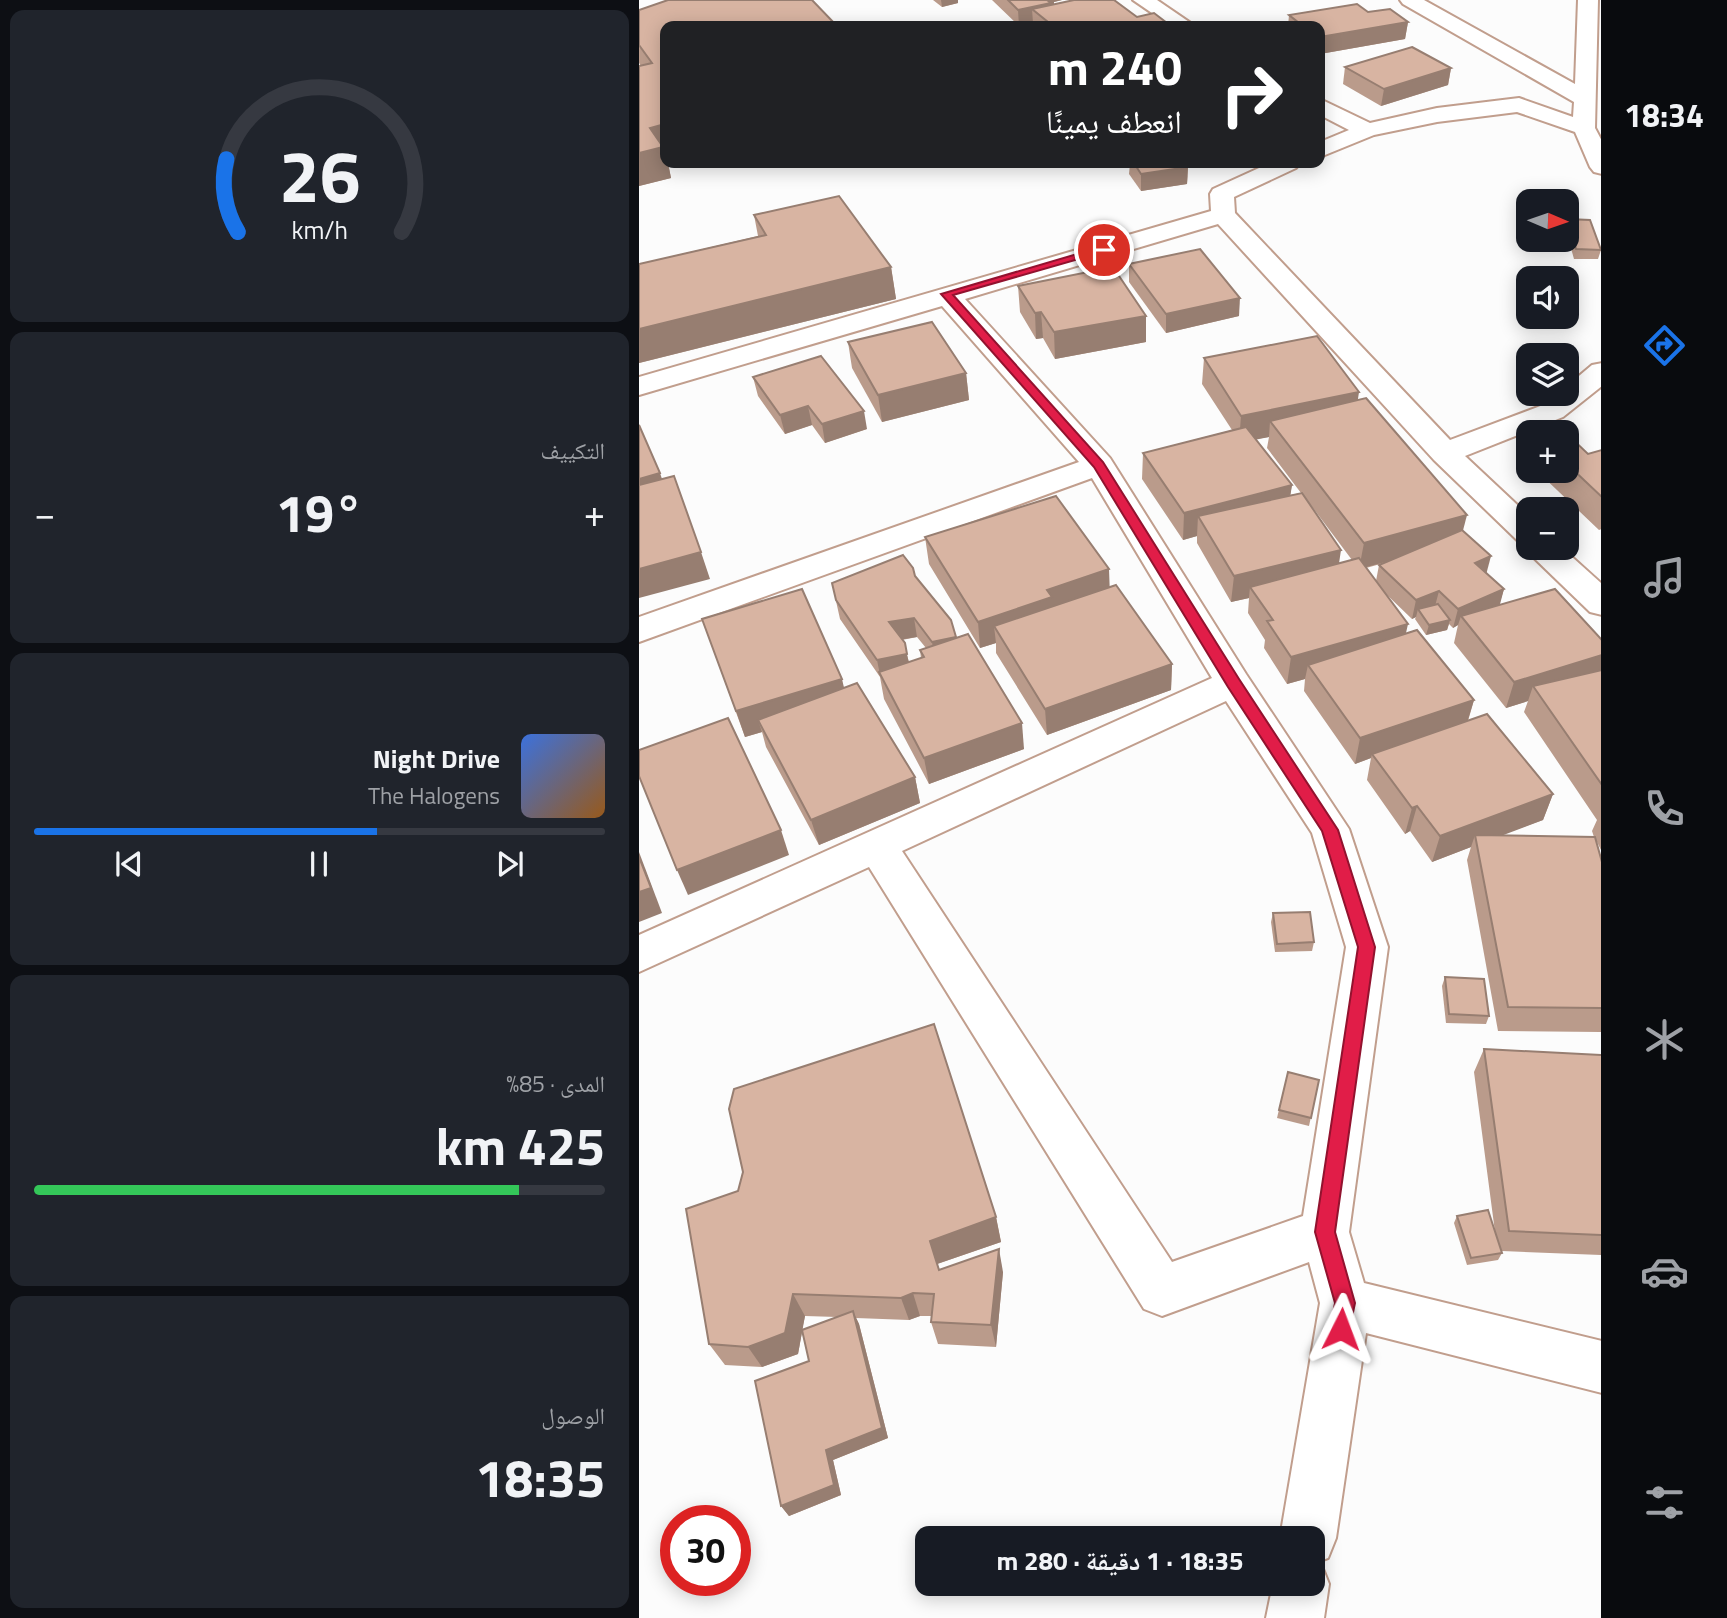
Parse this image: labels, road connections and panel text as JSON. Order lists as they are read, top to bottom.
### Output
{
  "north": "right",
  "page": {
    "tabs": "18:34",
    "turn": ["240 m", "انعطف يمينًا"],
    "map_buttons": ["+", "−"],
    "tile": [
      "التكييف",
      ["المدى · 85%", "425 km"],
      ["الوصول", "18:35"]
    ],
    "heat": ["−", "19°", "+"],
    "song": ["Night Drive", "The Halogens"],
    "limit": "30",
    "trip": "18:35 · 1 دقيقة · 280 m",
    "gauge": ["26", "km/h"]
  }
}
